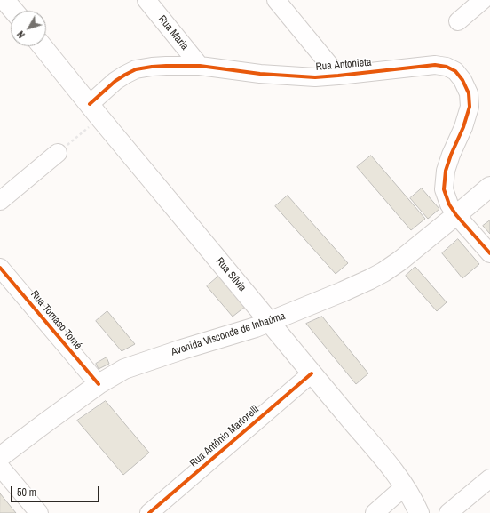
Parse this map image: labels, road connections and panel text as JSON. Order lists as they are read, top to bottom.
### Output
{
  "streets": {
    "main road": ["Rua Sílvia", "Avenida Visconde de Inhaúma"],
    "street": [
      "Rua Maria",
      "Rua Antonieta",
      "Rua Tomaso Tomé",
      "Rua Antônio Martorelli"
    ]
  },
  "crossings": [
    ["Rua Maria", "Rua Antonieta"],
    ["Rua Antonieta", "Rua Sílvia"],
    ["Rua Antonieta", "Avenida Visconde de Inhaúma"],
    ["Rua Sílvia", "Avenida Visconde de Inhaúma"],
    ["Rua Sílvia", "Rua Antônio Martorelli"],
    ["Rua Tomaso Tomé", "Avenida Visconde de Inhaúma"]
  ],
  "scale_bar": "50 m",
  "north": "bottom left"
}
